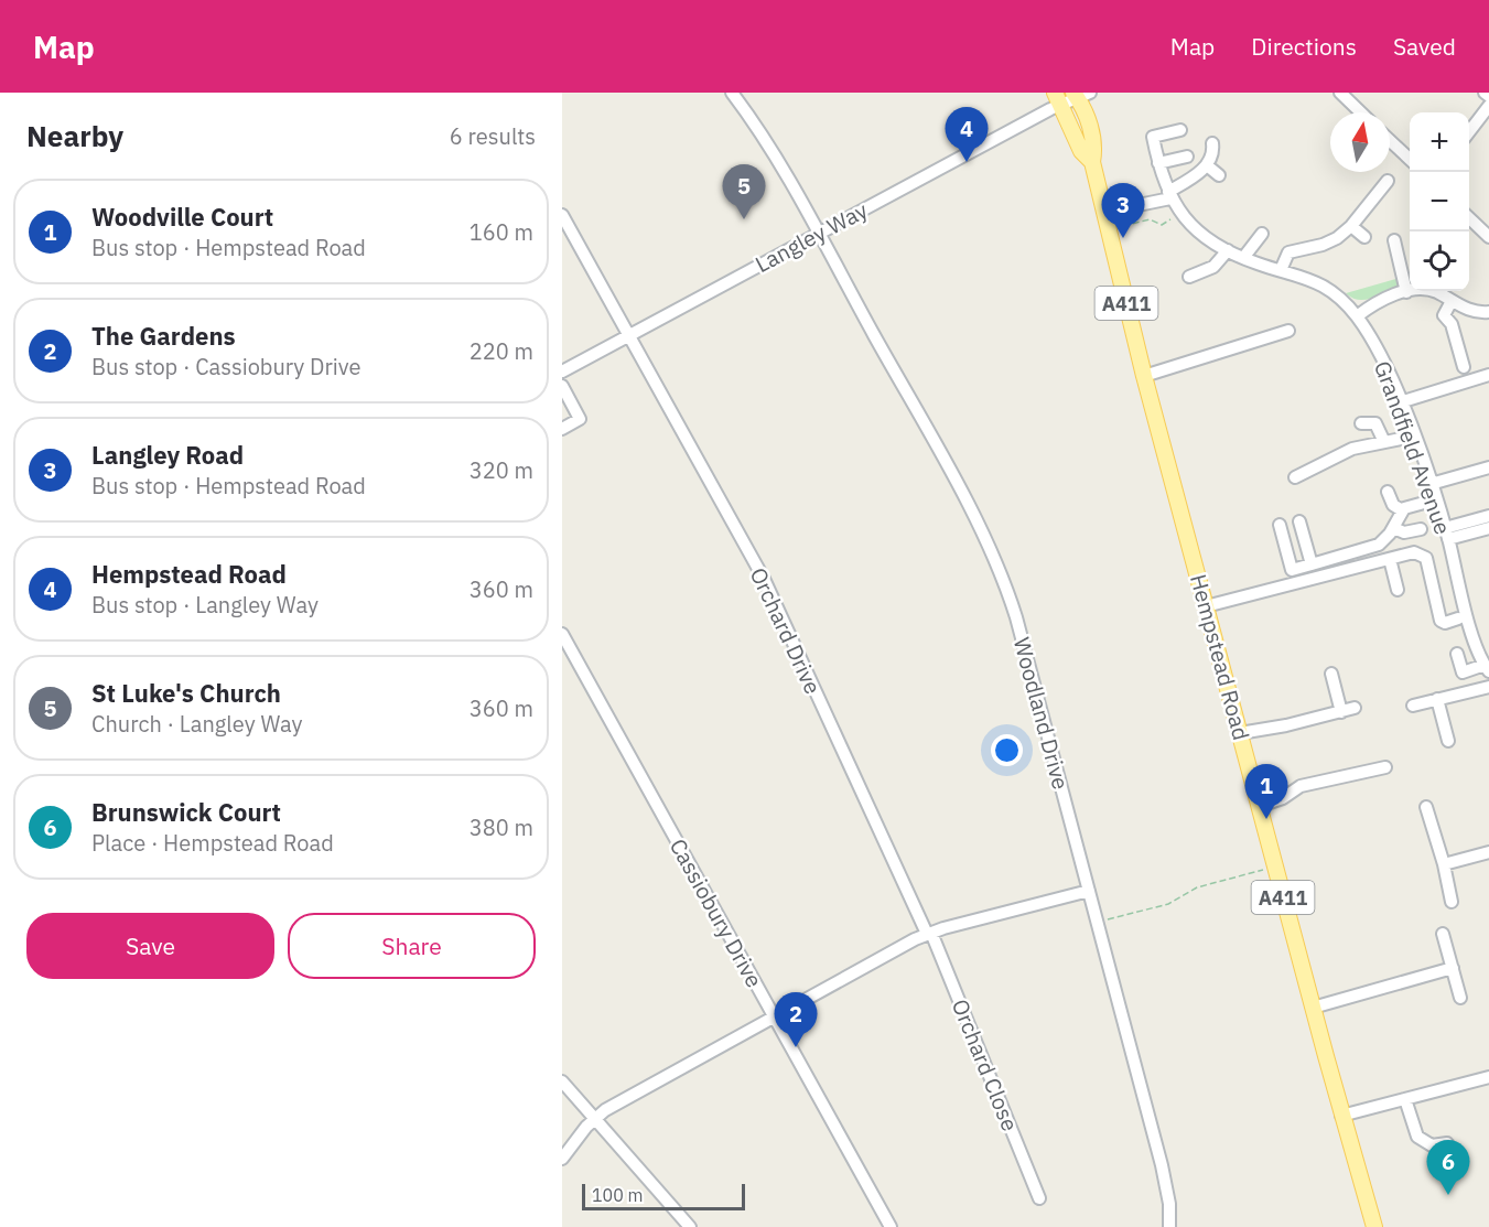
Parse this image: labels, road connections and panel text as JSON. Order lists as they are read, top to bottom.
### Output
{
  "streets": {
    "main road": ["A411", "Hempstead Road"],
    "street": [
      "Langley Way",
      "Grandfield Avenue",
      "Orchard Drive",
      "Woodland Drive",
      "Cassiobury Drive",
      "Orchard Close"
    ]
  },
  "crossings": [
    ["Langley Way", "Orchard Drive"],
    ["Langley Way", "Hempstead Road"],
    ["Langley Way", "Woodland Drive"],
    ["Orchard Drive", "Orchard Close"]
  ],
  "scale_bar": "100 m",
  "north": "top",
  "page": {
    "header": "Map",
    "nav": ["Map", "Directions", "Saved"],
    "heading": ["Nearby", "6 results"],
    "pins": [
      "4",
      "5",
      "3",
      "1",
      "2",
      "6"
    ],
    "map_buttons": ["+", "−"],
    "list": [
      {
        "mark": "1",
        "name": "Woodville Court",
        "note": "Bus stop · Hempstead Road",
        "value": "160 m"
      },
      {
        "mark": "2",
        "name": "The Gardens",
        "note": "Bus stop · Cassiobury Drive",
        "value": "220 m"
      },
      {
        "mark": "3",
        "name": "Langley Road",
        "note": "Bus stop · Hempstead Road",
        "value": "320 m"
      },
      {
        "mark": "4",
        "name": "Hempstead Road",
        "note": "Bus stop · Langley Way",
        "value": "360 m"
      },
      {
        "mark": "5",
        "name": "St Luke's Church",
        "note": "Church · Langley Way",
        "value": "360 m"
      },
      {
        "mark": "6",
        "name": "Brunswick Court",
        "note": "Place · Hempstead Road",
        "value": "380 m"
      }
    ],
    "buttons": ["Save", "Share"],
    "scale": "100 m"
  }
}
